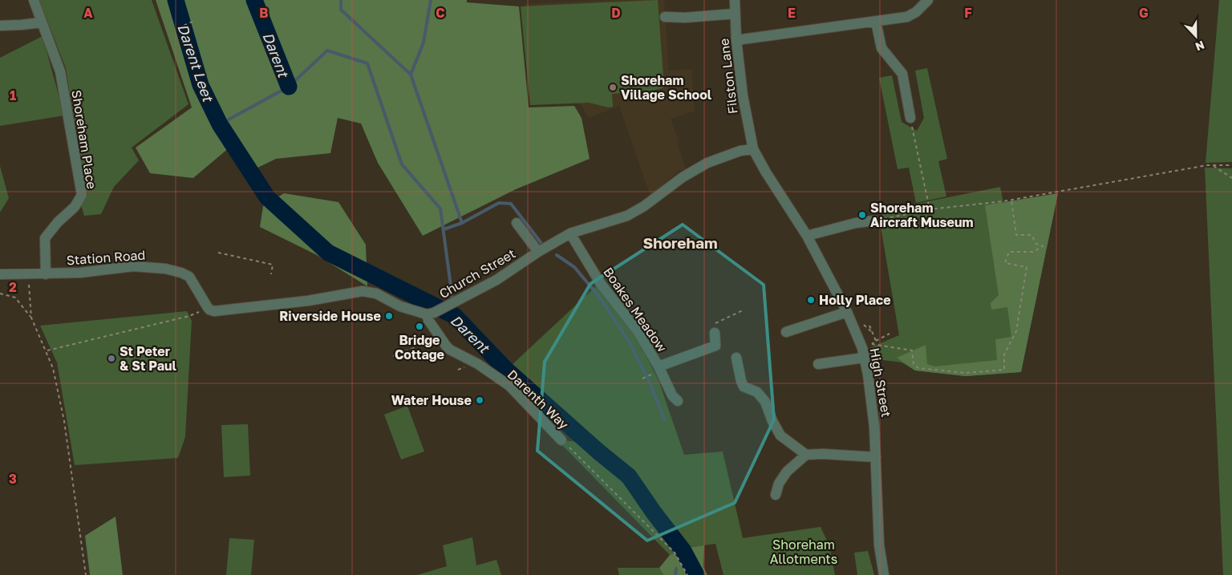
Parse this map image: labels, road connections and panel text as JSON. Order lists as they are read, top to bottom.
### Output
{
  "streets": {
    "street": [
      "Filston Lane",
      "Shoreham Place",
      "Station Road",
      "Church Street",
      "Boakes Meadow",
      "High Street",
      "Darenth Way"
    ]
  },
  "crossings": [
    ["Filston Lane", "Church Street"],
    ["Filston Lane", "High Street"],
    ["Shoreham Place", "Station Road"],
    ["Church Street", "Boakes Meadow"],
    ["Church Street", "High Street"],
    ["Church Street", "Darenth Way"]
  ],
  "districts": ["Shoreham"],
  "water": ["Darent", "Darent Leet"],
  "parks": ["Shoreham Allotments"],
  "places": [
    "Shoreham Village School",
    "Shoreham Aircraft Museum",
    "Holly Place",
    "Riverside House",
    "Bridge Cottage",
    "St Peter & St Paul",
    "Water House"
  ],
  "north": "bottom",
  "grid": {
    "columns": [
      "A",
      "B",
      "C",
      "D",
      "E",
      "F",
      "G"
    ],
    "rows": ["1", "2", "3"]
  }
}
